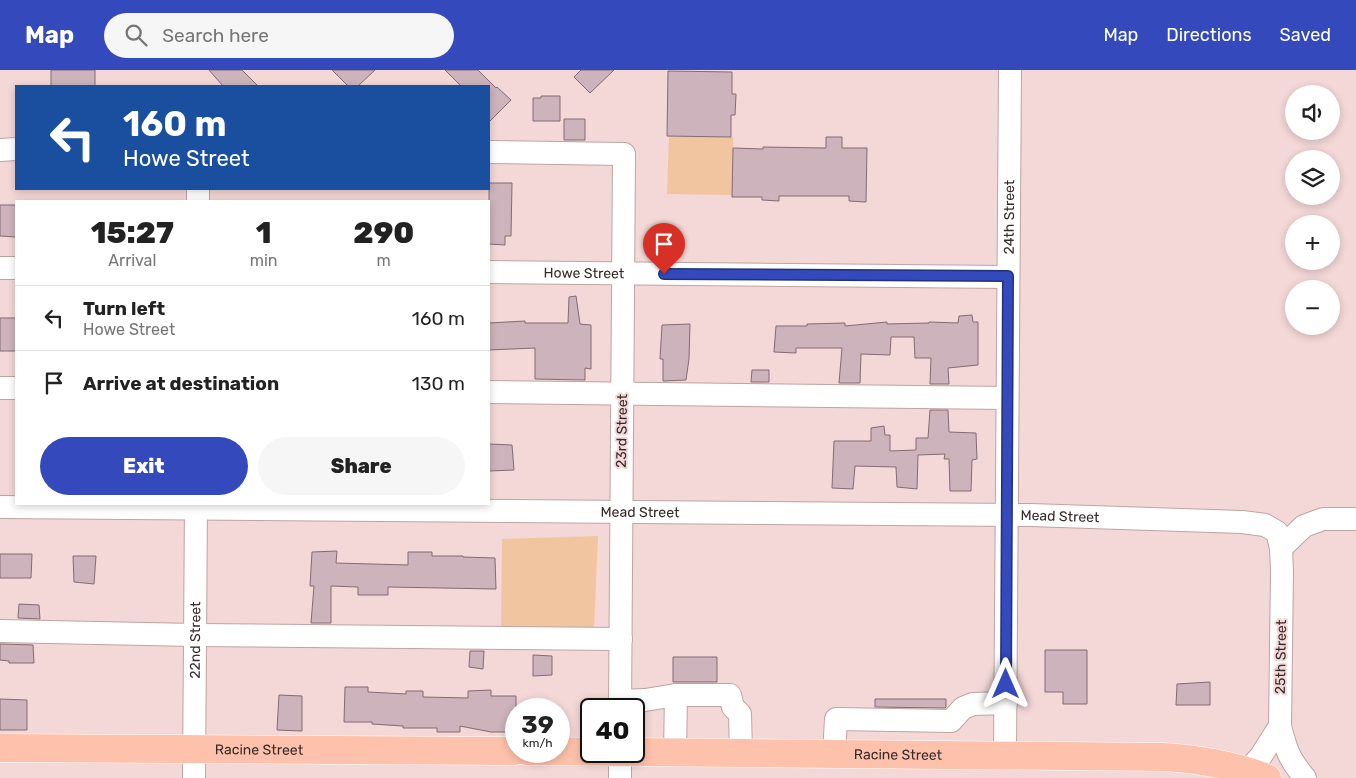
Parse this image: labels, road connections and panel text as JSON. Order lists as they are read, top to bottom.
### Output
{
  "streets": {
    "main road": ["Racine Street"],
    "street": [
      "24th Street",
      "Howe Street",
      "23rd Street",
      "Mead Street",
      "22nd Street",
      "25th Street"
    ]
  },
  "crossings": [
    ["24th Street", "Howe Street"],
    ["24th Street", "Mead Street"],
    ["24th Street", "Racine Street"],
    ["Howe Street", "23rd Street"],
    ["23rd Street", "Mead Street"],
    ["Mead Street", "22nd Street"],
    ["Mead Street", "25th Street"],
    ["22nd Street", "Racine Street"]
  ],
  "page": {
    "header": "Map",
    "search": "Search here",
    "nav": ["Map", "Directions", "Saved"],
    "map_buttons": ["+", "−"],
    "turn": ["160 m", "Howe Street"],
    "eta": [
      "15:27",
      "Arrival",
      "1",
      "min",
      "290",
      "m"
    ],
    "list": [
      {
        "name": "Turn left",
        "note": "Howe Street",
        "value": "160 m"
      },
      {
        "name": "Arrive at destination",
        "value": "130 m"
      }
    ],
    "buttons": ["Exit", "Share"],
    "speed": "39 km/h",
    "limit": "40"
  }
}
